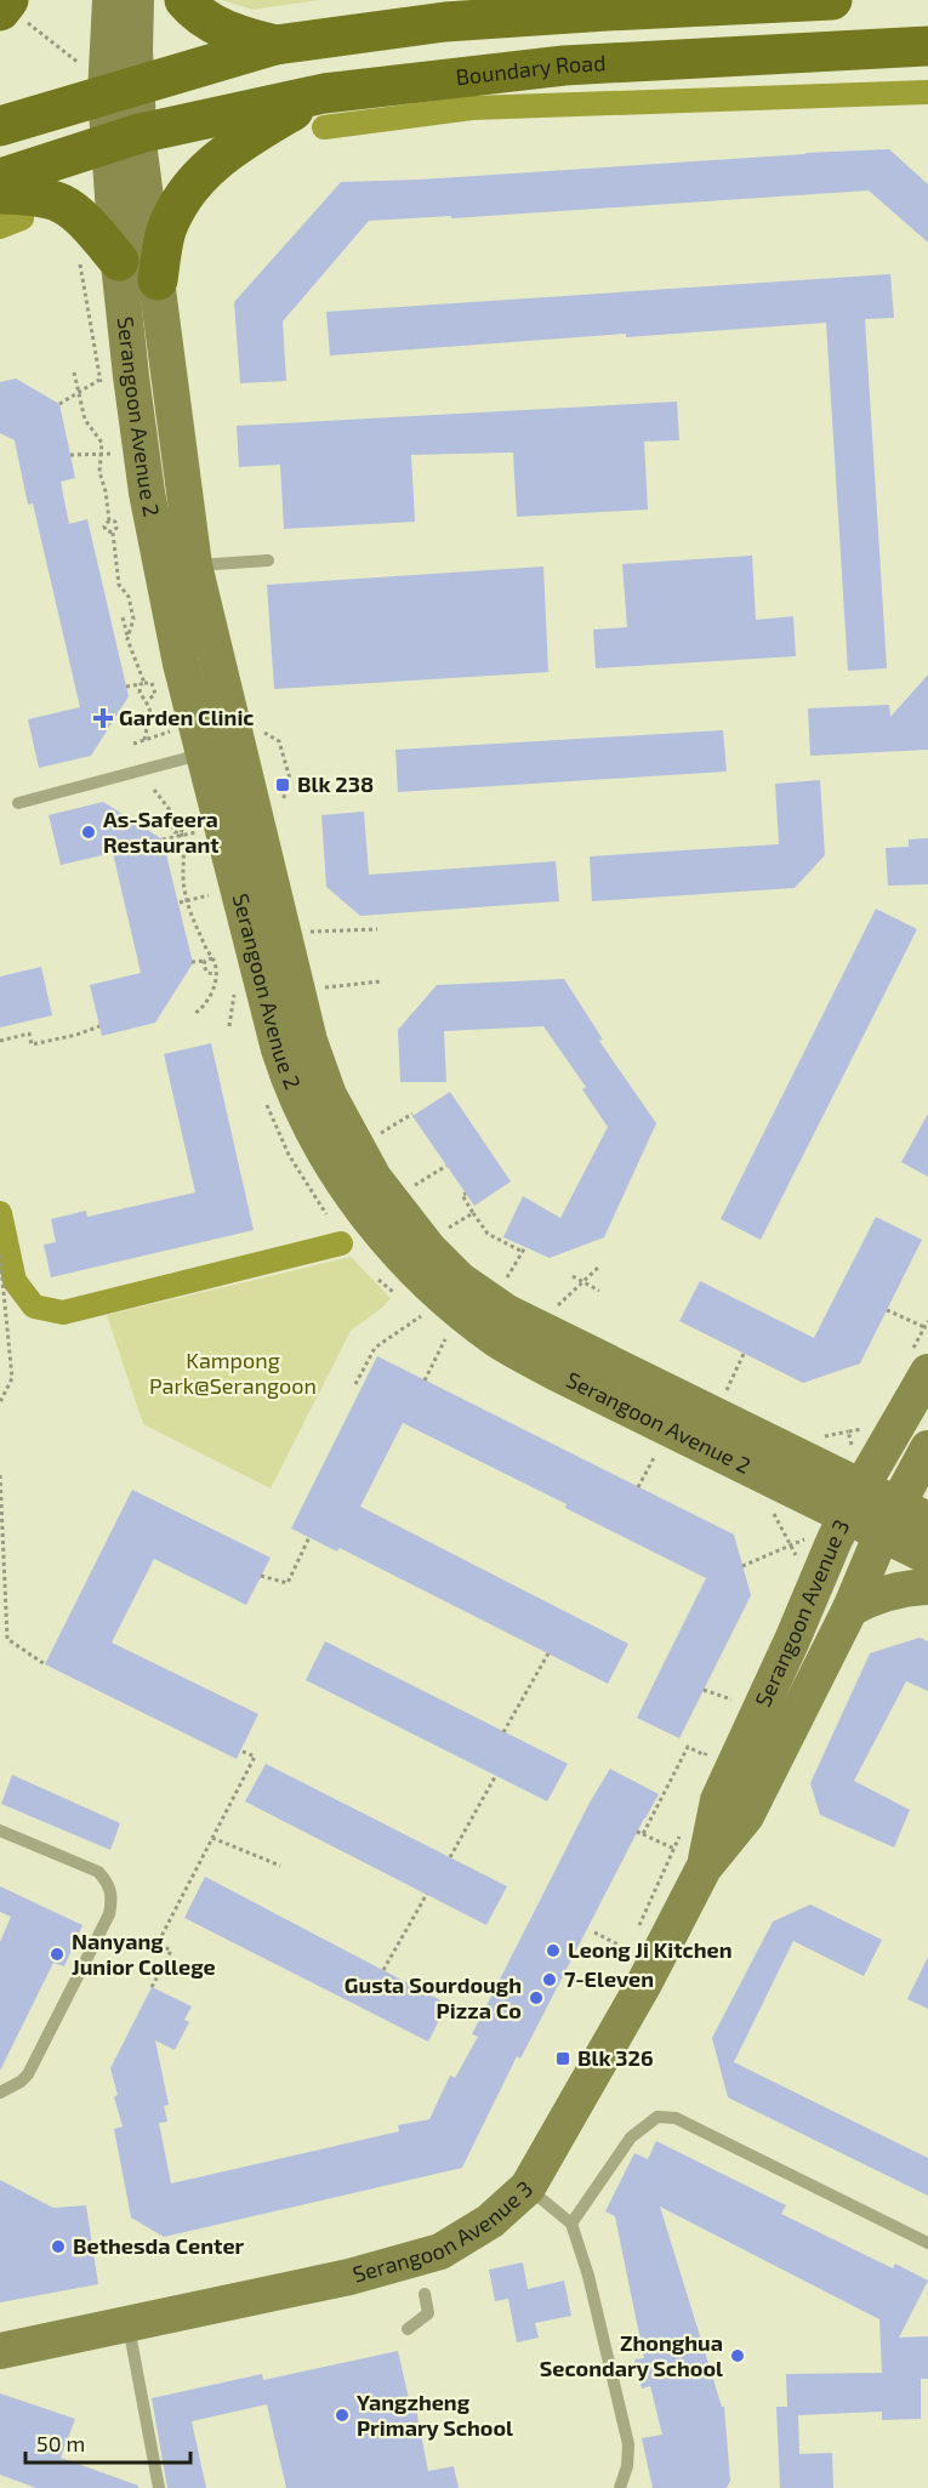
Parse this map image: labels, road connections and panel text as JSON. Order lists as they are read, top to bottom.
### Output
{
  "streets": {
    "main road": ["Boundary Road", "Serangoon Avenue 2", "Serangoon Avenue 3"]
  },
  "crossings": [
    ["Boundary Road", "Serangoon Avenue 2"],
    ["Serangoon Avenue 2", "Serangoon Avenue 3"]
  ],
  "parks": ["Kampong Park@Serangoon"],
  "places": {
    "health": ["Garden Clinic"],
    "transit": ["Blk 238", "Blk 326"],
    "other": [
      "As-Safeera Restaurant",
      "Leong Ji Kitchen",
      "Nanyang Junior College",
      "7-Eleven",
      "Gusta Sourdough Pizza Co",
      "Bethesda Center",
      "Zhonghua Secondary School",
      "Yangzheng Primary School"
    ]
  },
  "scale_bar": "50 m"
}
